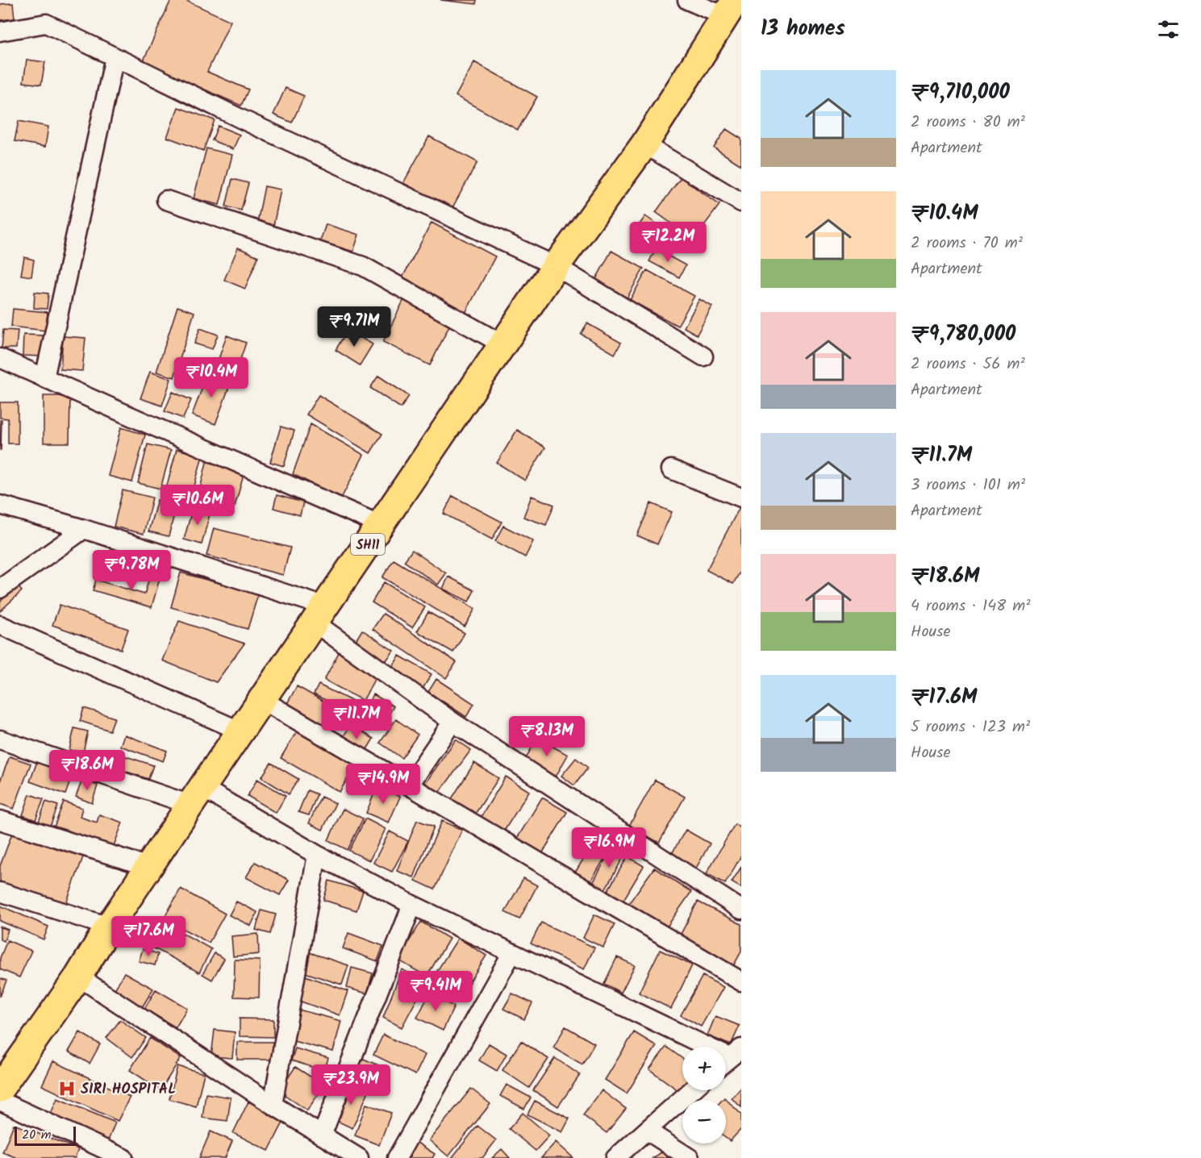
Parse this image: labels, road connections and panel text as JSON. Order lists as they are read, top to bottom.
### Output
{
  "streets": {
    "main road": ["SH11"]
  },
  "places": {
    "hospital": ["SIRI HOSPITAL"]
  },
  "scale_bar": "20 m",
  "page": {
    "heading": "13 homes",
    "list": [
      {
        "name": "₹9,710,000",
        "note": "2 rooms · 80 m² · Apartment"
      },
      {
        "name": "₹10.4M",
        "note": "2 rooms · 70 m² · Apartment"
      },
      {
        "name": "₹9,780,000",
        "note": "2 rooms · 56 m² · Apartment"
      },
      {
        "name": "₹11.7M",
        "note": "3 rooms · 101 m² · Apartment"
      },
      {
        "name": "₹18.6M",
        "note": "4 rooms · 148 m² · House"
      },
      {
        "name": "₹17.6M",
        "note": "5 rooms · 123 m² · House"
      }
    ],
    "price": [
      "₹12.2M",
      "₹9.71M",
      "₹10.4M",
      "₹10.6M",
      "₹9.78M",
      "₹11.7M",
      "₹8.13M",
      "₹18.6M",
      "₹14.9M",
      "₹16.9M",
      "₹17.6M",
      "₹9.41M",
      "₹23.9M"
    ],
    "map_buttons": ["+", "−"],
    "scale": "20 m"
  }
}
